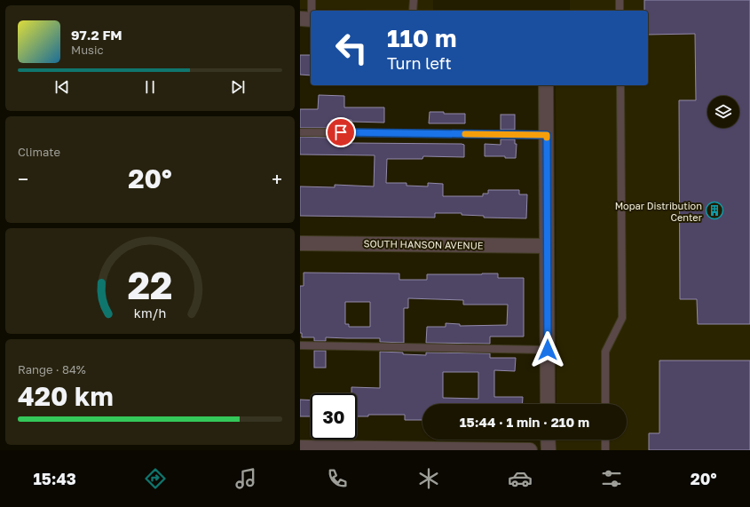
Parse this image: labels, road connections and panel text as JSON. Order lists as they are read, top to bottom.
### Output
{
  "streets": {
    "street": ["SOUTH HANSON AVENUE"]
  },
  "places": {
    "building": ["Mopar Distribution Center"]
  },
  "page": {
    "turn": ["110 m", "Turn left"],
    "song": ["97.2 FM", "Music"],
    "tile": [
      "Climate",
      ["Range · 84%", "420 km"]
    ],
    "heat": ["−", "20°", "+"],
    "limit": "30",
    "trip": "15:44 · 1 min · 210 m",
    "tabs": ["15:43", "20°"],
    "gauge": ["22", "km/h"]
  }
}
